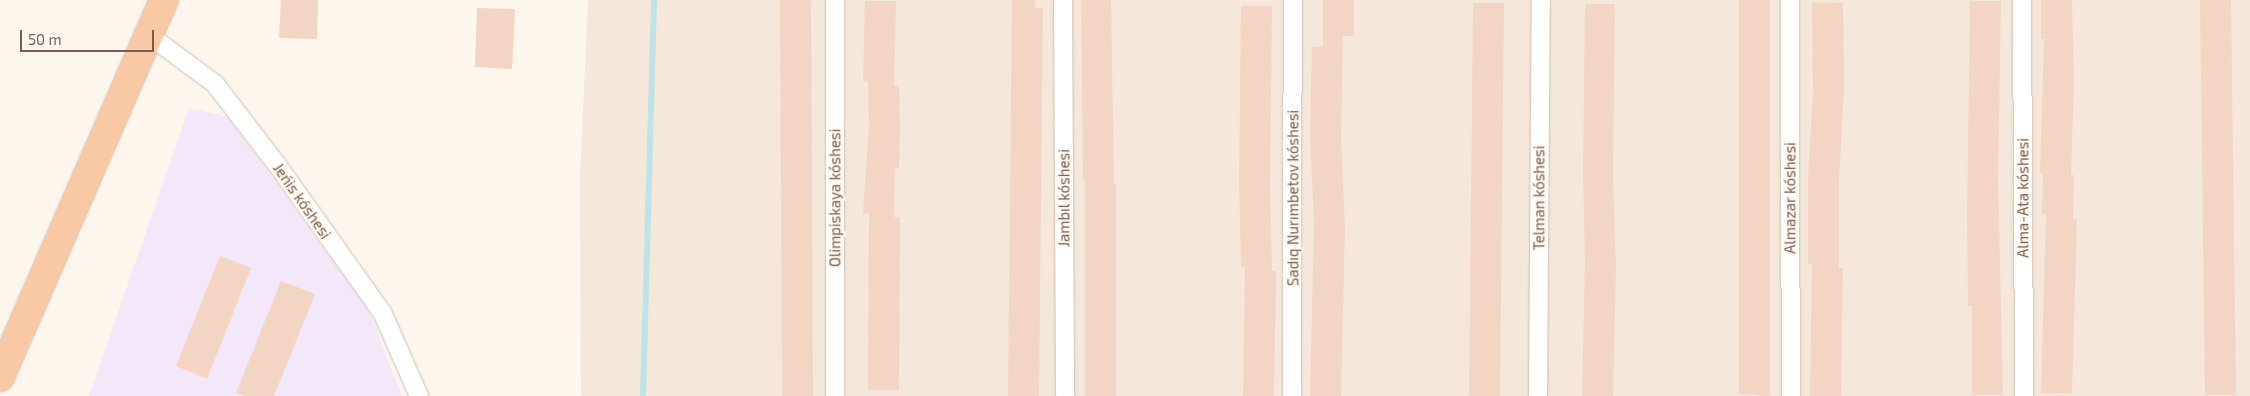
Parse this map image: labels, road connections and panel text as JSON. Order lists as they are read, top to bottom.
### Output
{
  "streets": {
    "street": [
      "Olimpiskaya kóshesi",
      "Jambıl kóshesi",
      "Sadıq Nurımbetov kóshesi",
      "Telman kóshesi",
      "Almazar kóshesi",
      "Alma-Ata kóshesi",
      "Jeńis kóshesi"
    ]
  },
  "scale_bar": "50 m"
}
